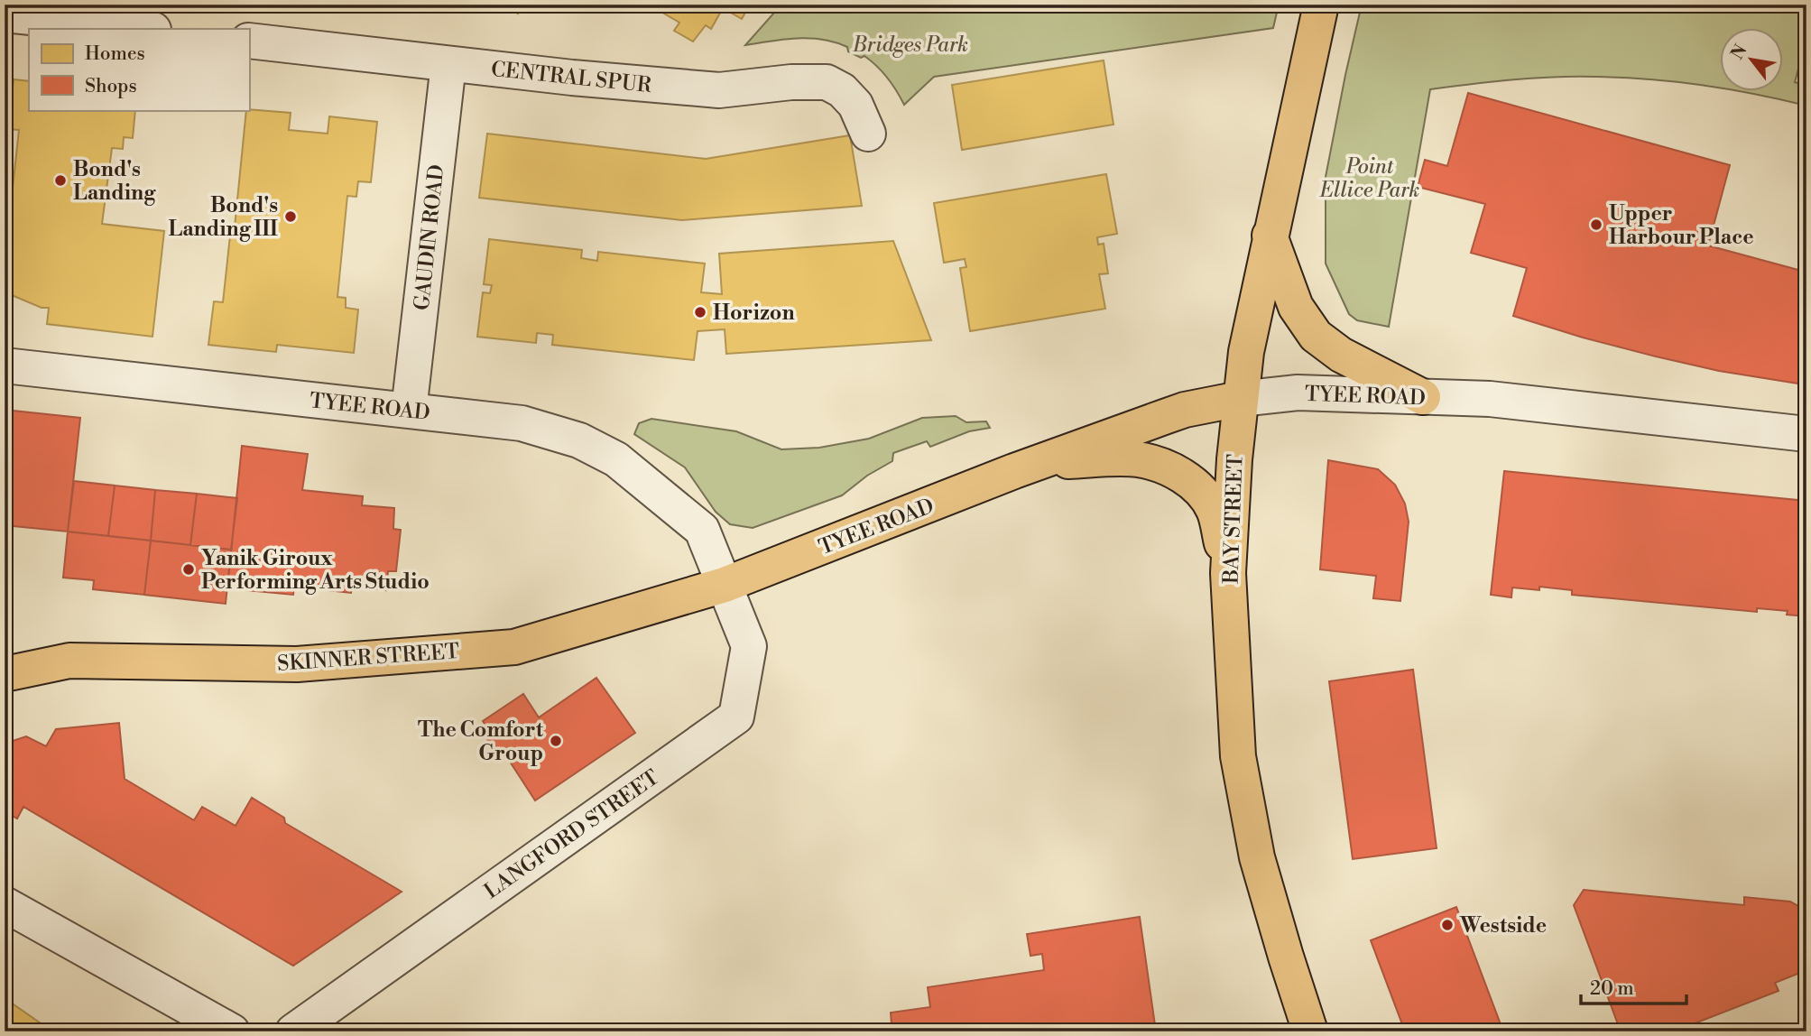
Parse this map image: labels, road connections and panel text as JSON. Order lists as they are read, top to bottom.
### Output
{
  "streets": {
    "main road": ["TYEE ROAD", "BAY STREET", "SKINNER STREET"],
    "street": ["CENTRAL SPUR", "GAUDIN ROAD", "LANGFORD STREET"]
  },
  "crossings": [
    ["CENTRAL SPUR", "GAUDIN ROAD"],
    ["GAUDIN ROAD", "TYEE ROAD"],
    ["TYEE ROAD", "BAY STREET"],
    ["TYEE ROAD", "SKINNER STREET"],
    ["TYEE ROAD", "LANGFORD STREET"],
    ["SKINNER STREET", "LANGFORD STREET"]
  ],
  "parks": ["Bridges Park", "Point Ellice Park"],
  "places": [
    "Bond's Landing",
    "Bond's Landing III",
    "Upper Harbour Place",
    "Horizon",
    "Yanik Giroux Performing Arts Studio",
    "The Comfort Group",
    "Westside"
  ],
  "legend": ["Homes", "Shops"],
  "scale_bar": "20 m",
  "north": "top left"
}
